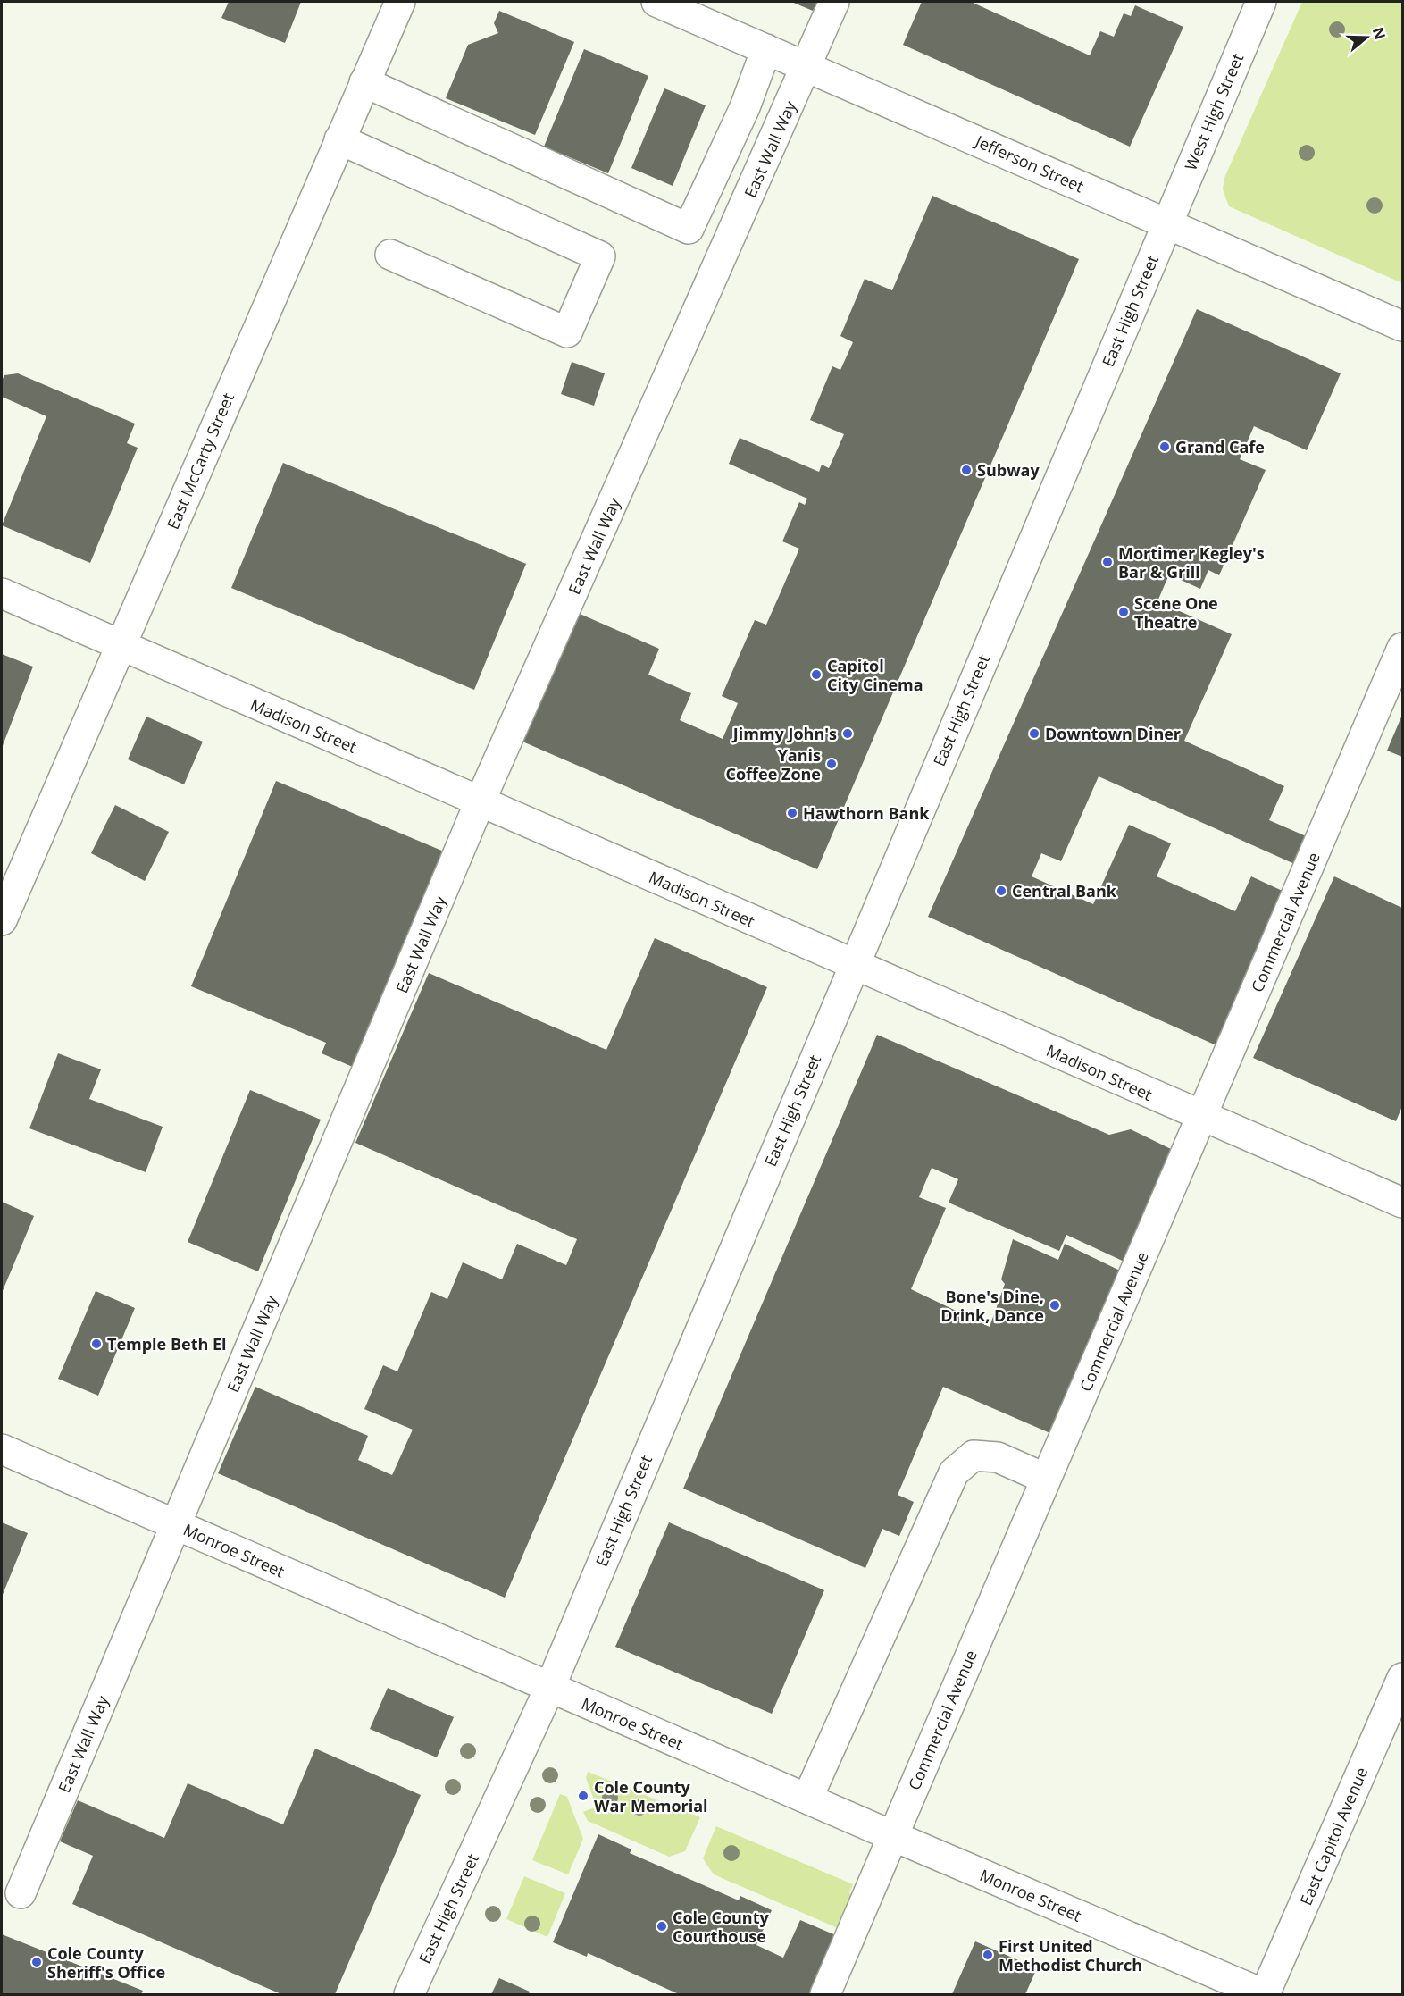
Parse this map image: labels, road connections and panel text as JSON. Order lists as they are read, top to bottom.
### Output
{
  "streets": {
    "main road": [
      "West High Street",
      "East Wall Way",
      "Jefferson Street",
      "East High Street",
      "East McCarty Street",
      "Madison Street",
      "Commercial Avenue",
      "Monroe Street",
      "East Capitol Avenue"
    ]
  },
  "crossings": [
    ["West High Street", "Jefferson Street"],
    ["West High Street", "East High Street"],
    ["East Wall Way", "Jefferson Street"],
    ["East Wall Way", "Madison Street"],
    ["East Wall Way", "Monroe Street"],
    ["Jefferson Street", "East High Street"],
    ["East High Street", "Madison Street"],
    ["East High Street", "Monroe Street"],
    ["East McCarty Street", "Madison Street"],
    ["Madison Street", "Commercial Avenue"],
    ["Commercial Avenue", "Monroe Street"],
    ["Monroe Street", "East Capitol Avenue"]
  ],
  "places": [
    "Grand Cafe",
    "Subway",
    "Mortimer Kegley's Bar & Grill",
    "Scene One Theatre",
    "Capitol City Cinema",
    "Jimmy John's",
    "Downtown Diner",
    "Yanis Coffee Zone",
    "Hawthorn Bank",
    "Central Bank",
    "Bone's Dine, Drink, Dance",
    "Temple Beth El",
    "Cole County War Memorial",
    "Cole County Courthouse",
    "First United Methodist Church",
    "Cole County Sheriff's Office"
  ],
  "north": "right"
}
